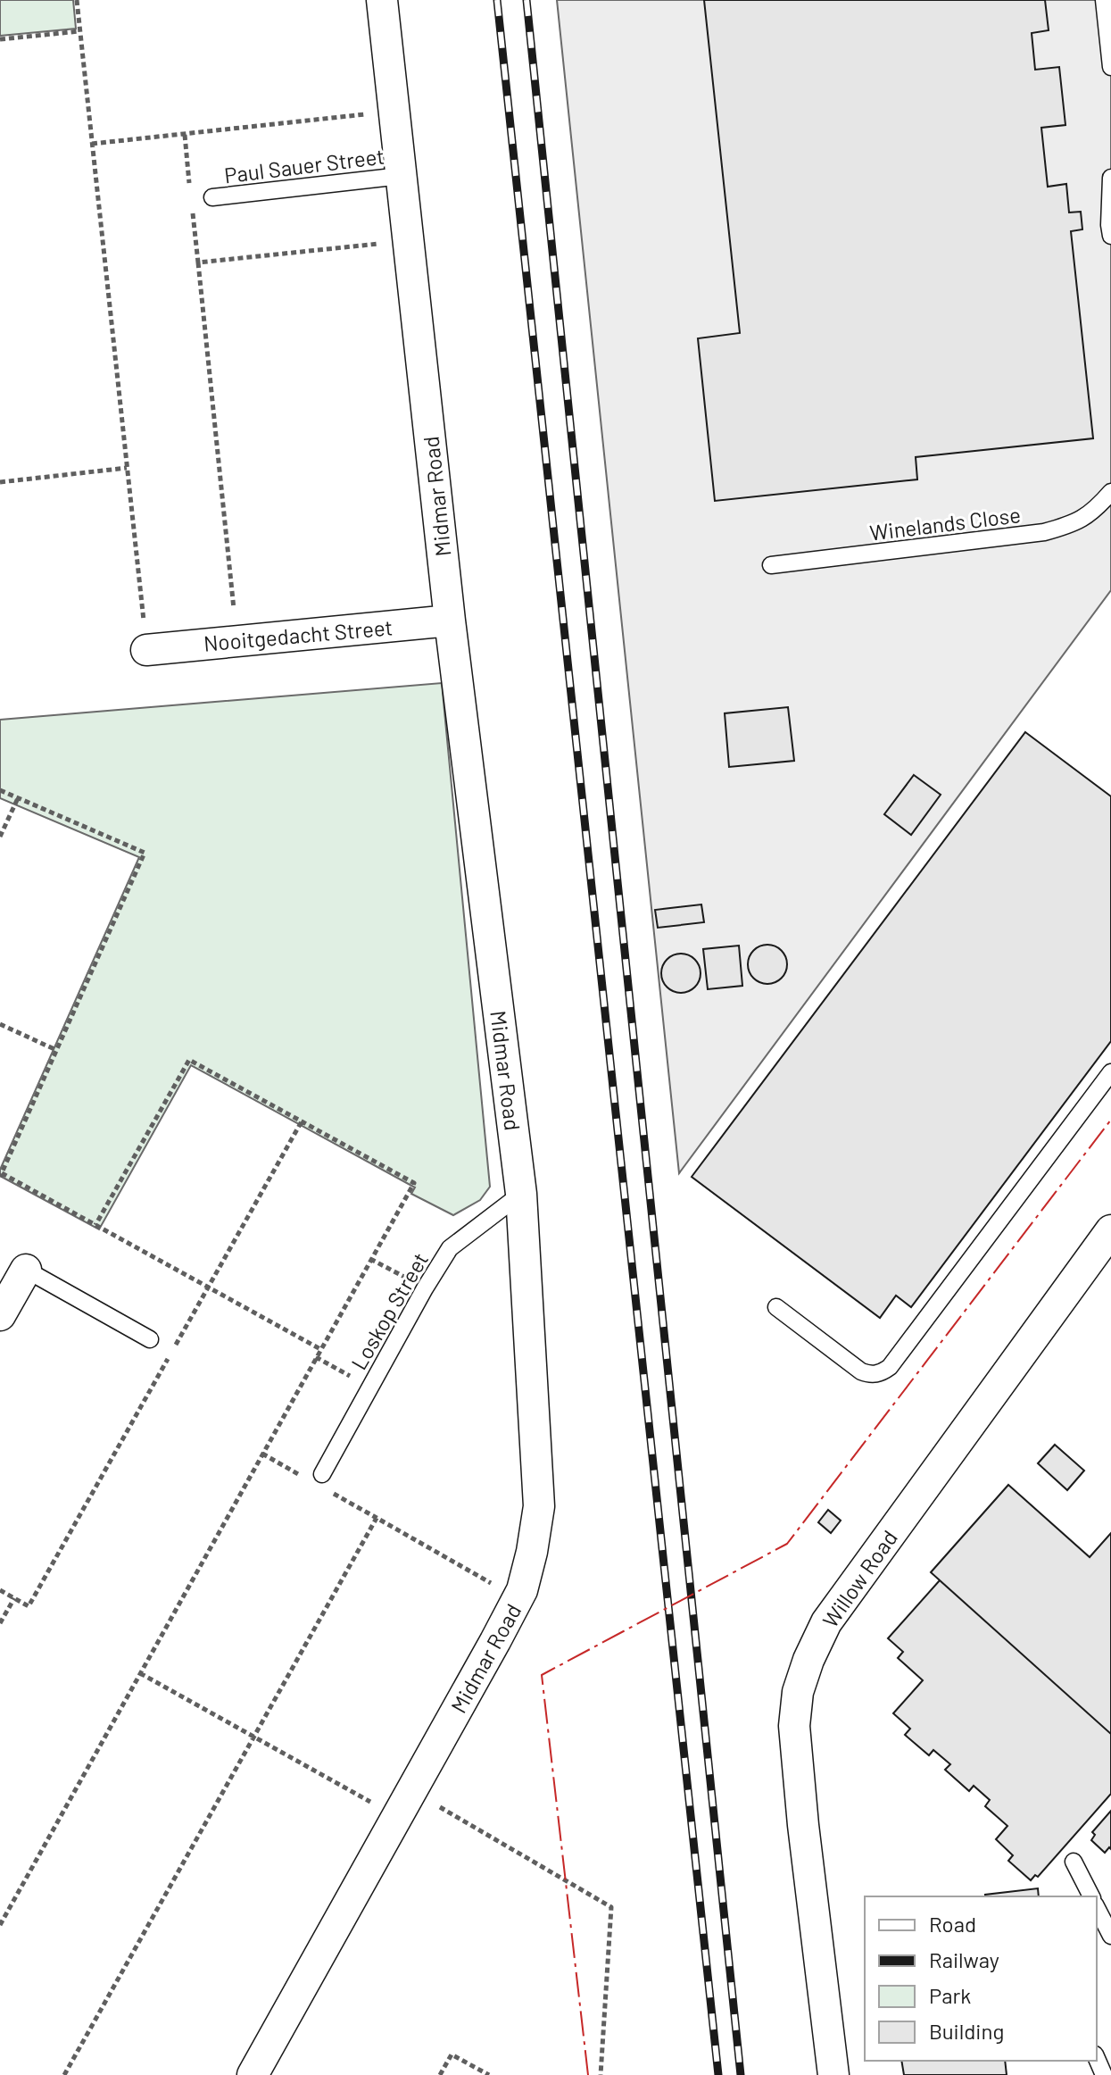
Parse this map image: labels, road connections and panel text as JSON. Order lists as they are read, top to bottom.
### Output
{
  "streets": {
    "street": ["Midmar Road", "Nooitgedacht Street", "Willow Road"],
    "lane": ["Paul Sauer Street", "Winelands Close", "Loskop Street"]
  },
  "crossings": [
    ["Paul Sauer Street", "Midmar Road"],
    ["Midmar Road", "Nooitgedacht Street"],
    ["Midmar Road", "Loskop Street"]
  ],
  "legend": [
    "Road",
    "Railway",
    "Park",
    "Building"
  ]
}
